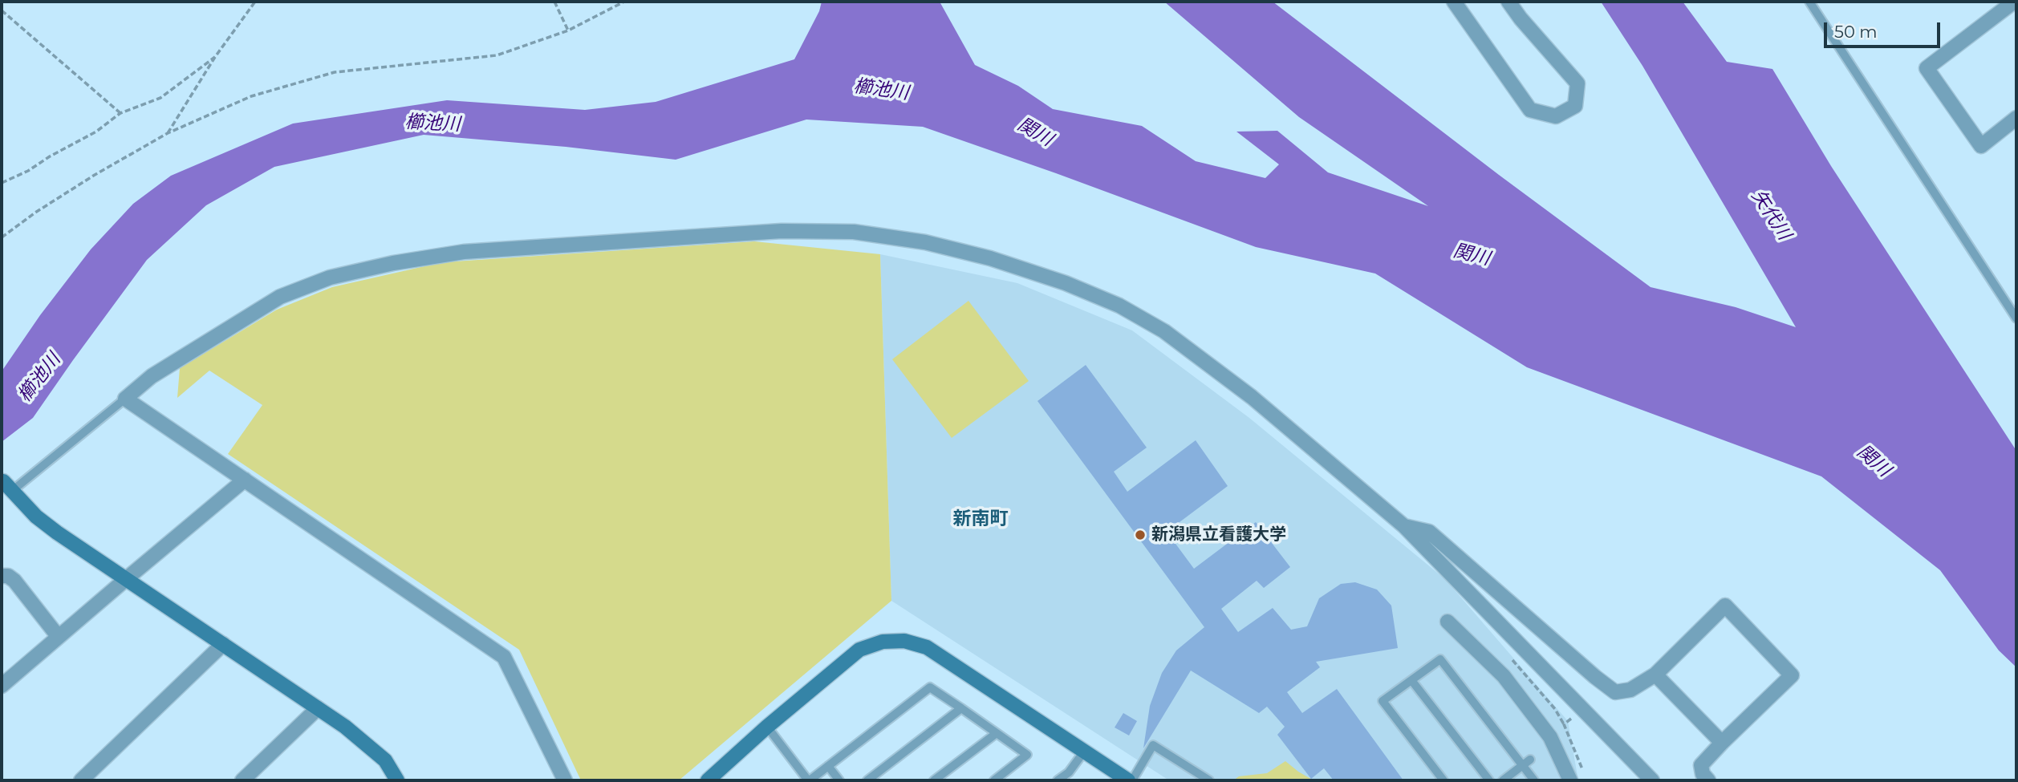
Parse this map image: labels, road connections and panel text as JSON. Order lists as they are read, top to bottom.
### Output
{
  "districts": ["新南町"],
  "water": ["櫛池川", "関川", "矢代川"],
  "places": ["新潟県立看護大学"],
  "scale_bar": "50 m"
}
